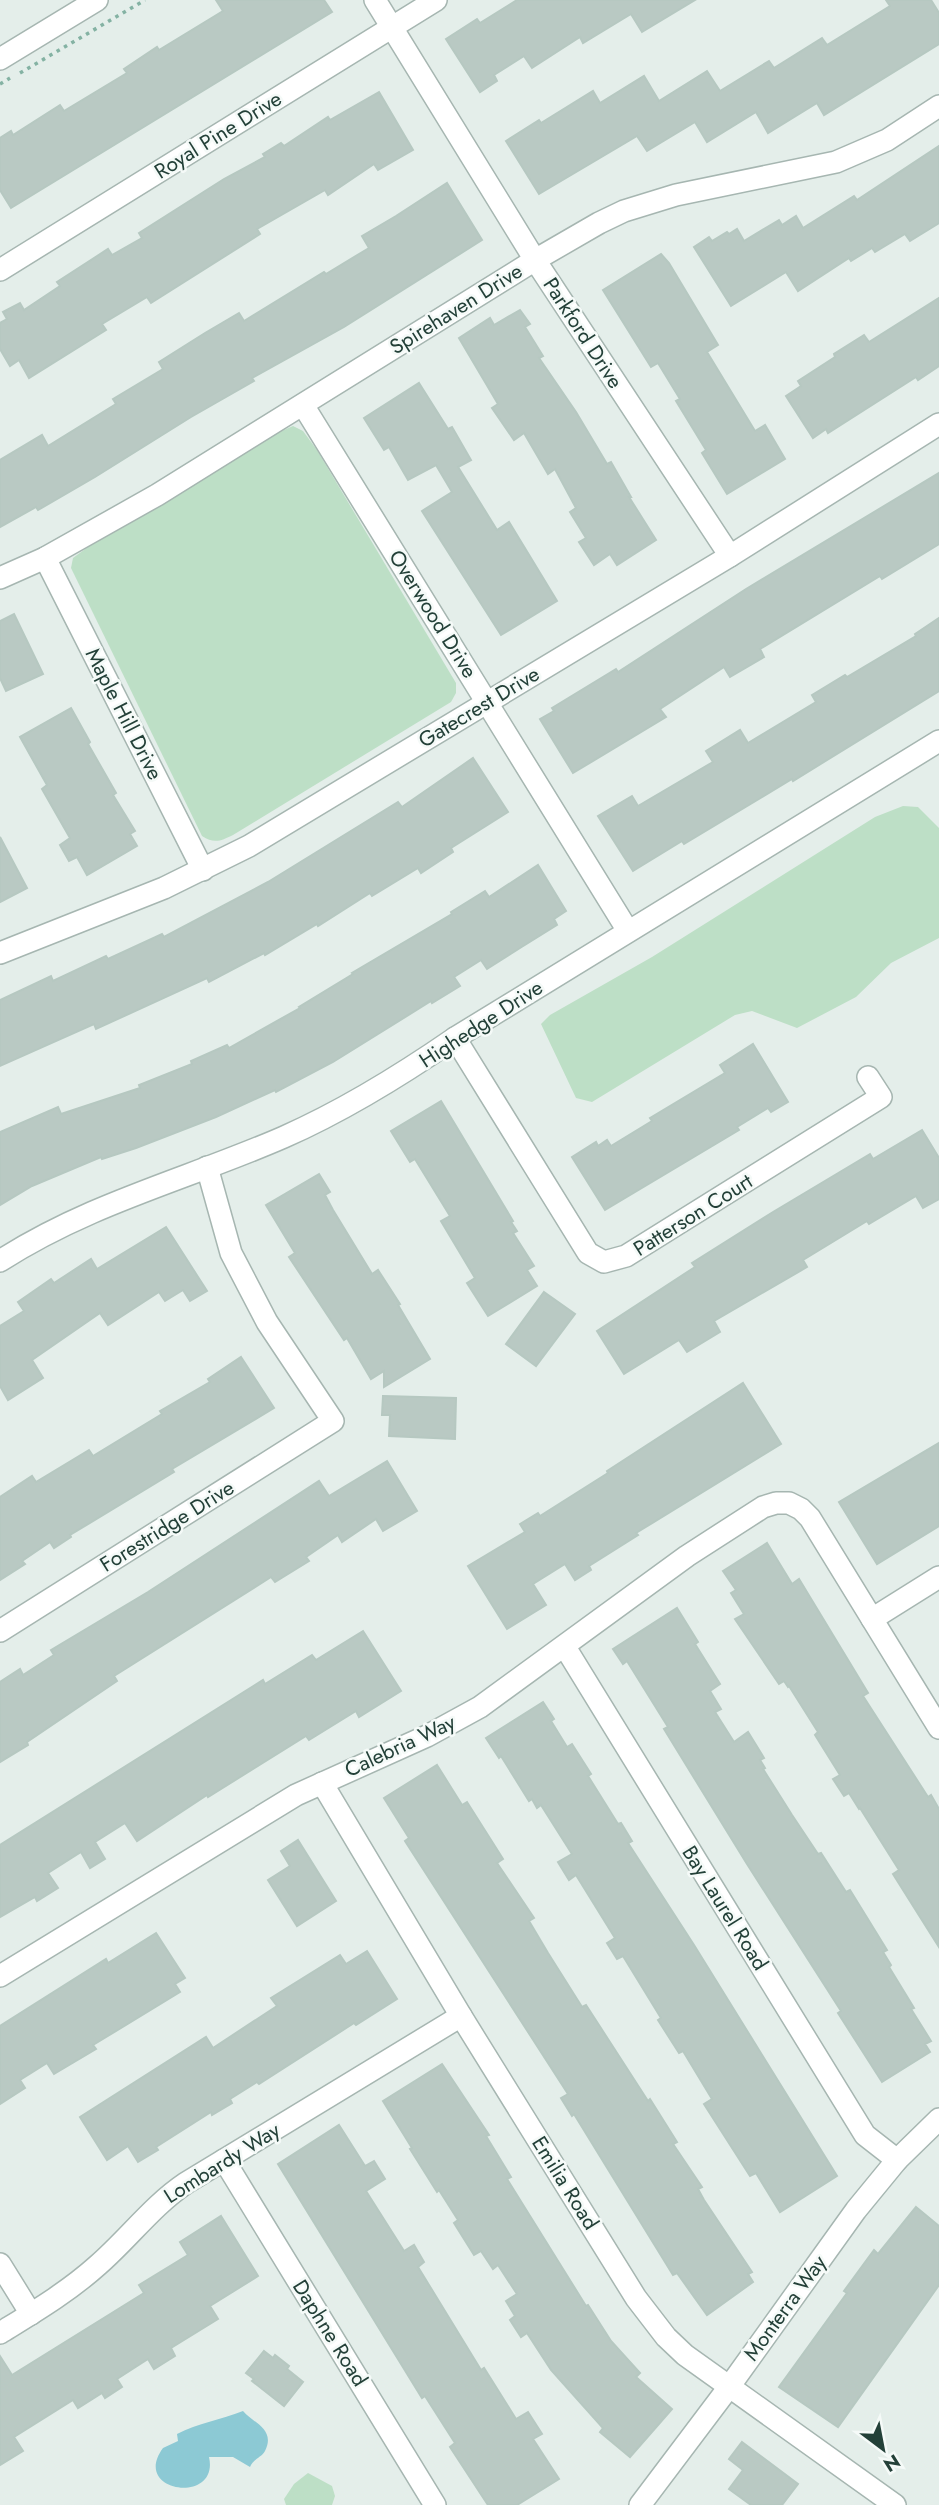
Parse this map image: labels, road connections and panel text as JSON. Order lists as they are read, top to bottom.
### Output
{
  "streets": {
    "street": [
      "Royal Pine Drive",
      "Spirehaven Drive",
      "Parkford Drive",
      "Overwood Drive",
      "Gatecrest Drive",
      "Maple Hill Drive",
      "Highedge Drive",
      "Patterson Court",
      "Forestridge Drive",
      "Calebria Way",
      "Bay Laurel Road",
      "Lombardy Way",
      "Emilia Road",
      "Monterra Way",
      "Daphne Road"
    ]
  },
  "crossings": [
    ["Royal Pine Drive", "Parkford Drive"],
    ["Spirehaven Drive", "Parkford Drive"],
    ["Spirehaven Drive", "Overwood Drive"],
    ["Spirehaven Drive", "Maple Hill Drive"],
    ["Parkford Drive", "Gatecrest Drive"],
    ["Overwood Drive", "Gatecrest Drive"],
    ["Overwood Drive", "Highedge Drive"],
    ["Gatecrest Drive", "Maple Hill Drive"],
    ["Highedge Drive", "Patterson Court"],
    ["Highedge Drive", "Forestridge Drive"],
    ["Calebria Way", "Bay Laurel Road"],
    ["Calebria Way", "Emilia Road"],
    ["Bay Laurel Road", "Monterra Way"],
    ["Lombardy Way", "Emilia Road"],
    ["Lombardy Way", "Daphne Road"],
    ["Emilia Road", "Monterra Way"]
  ],
  "north": "bottom right"
}
